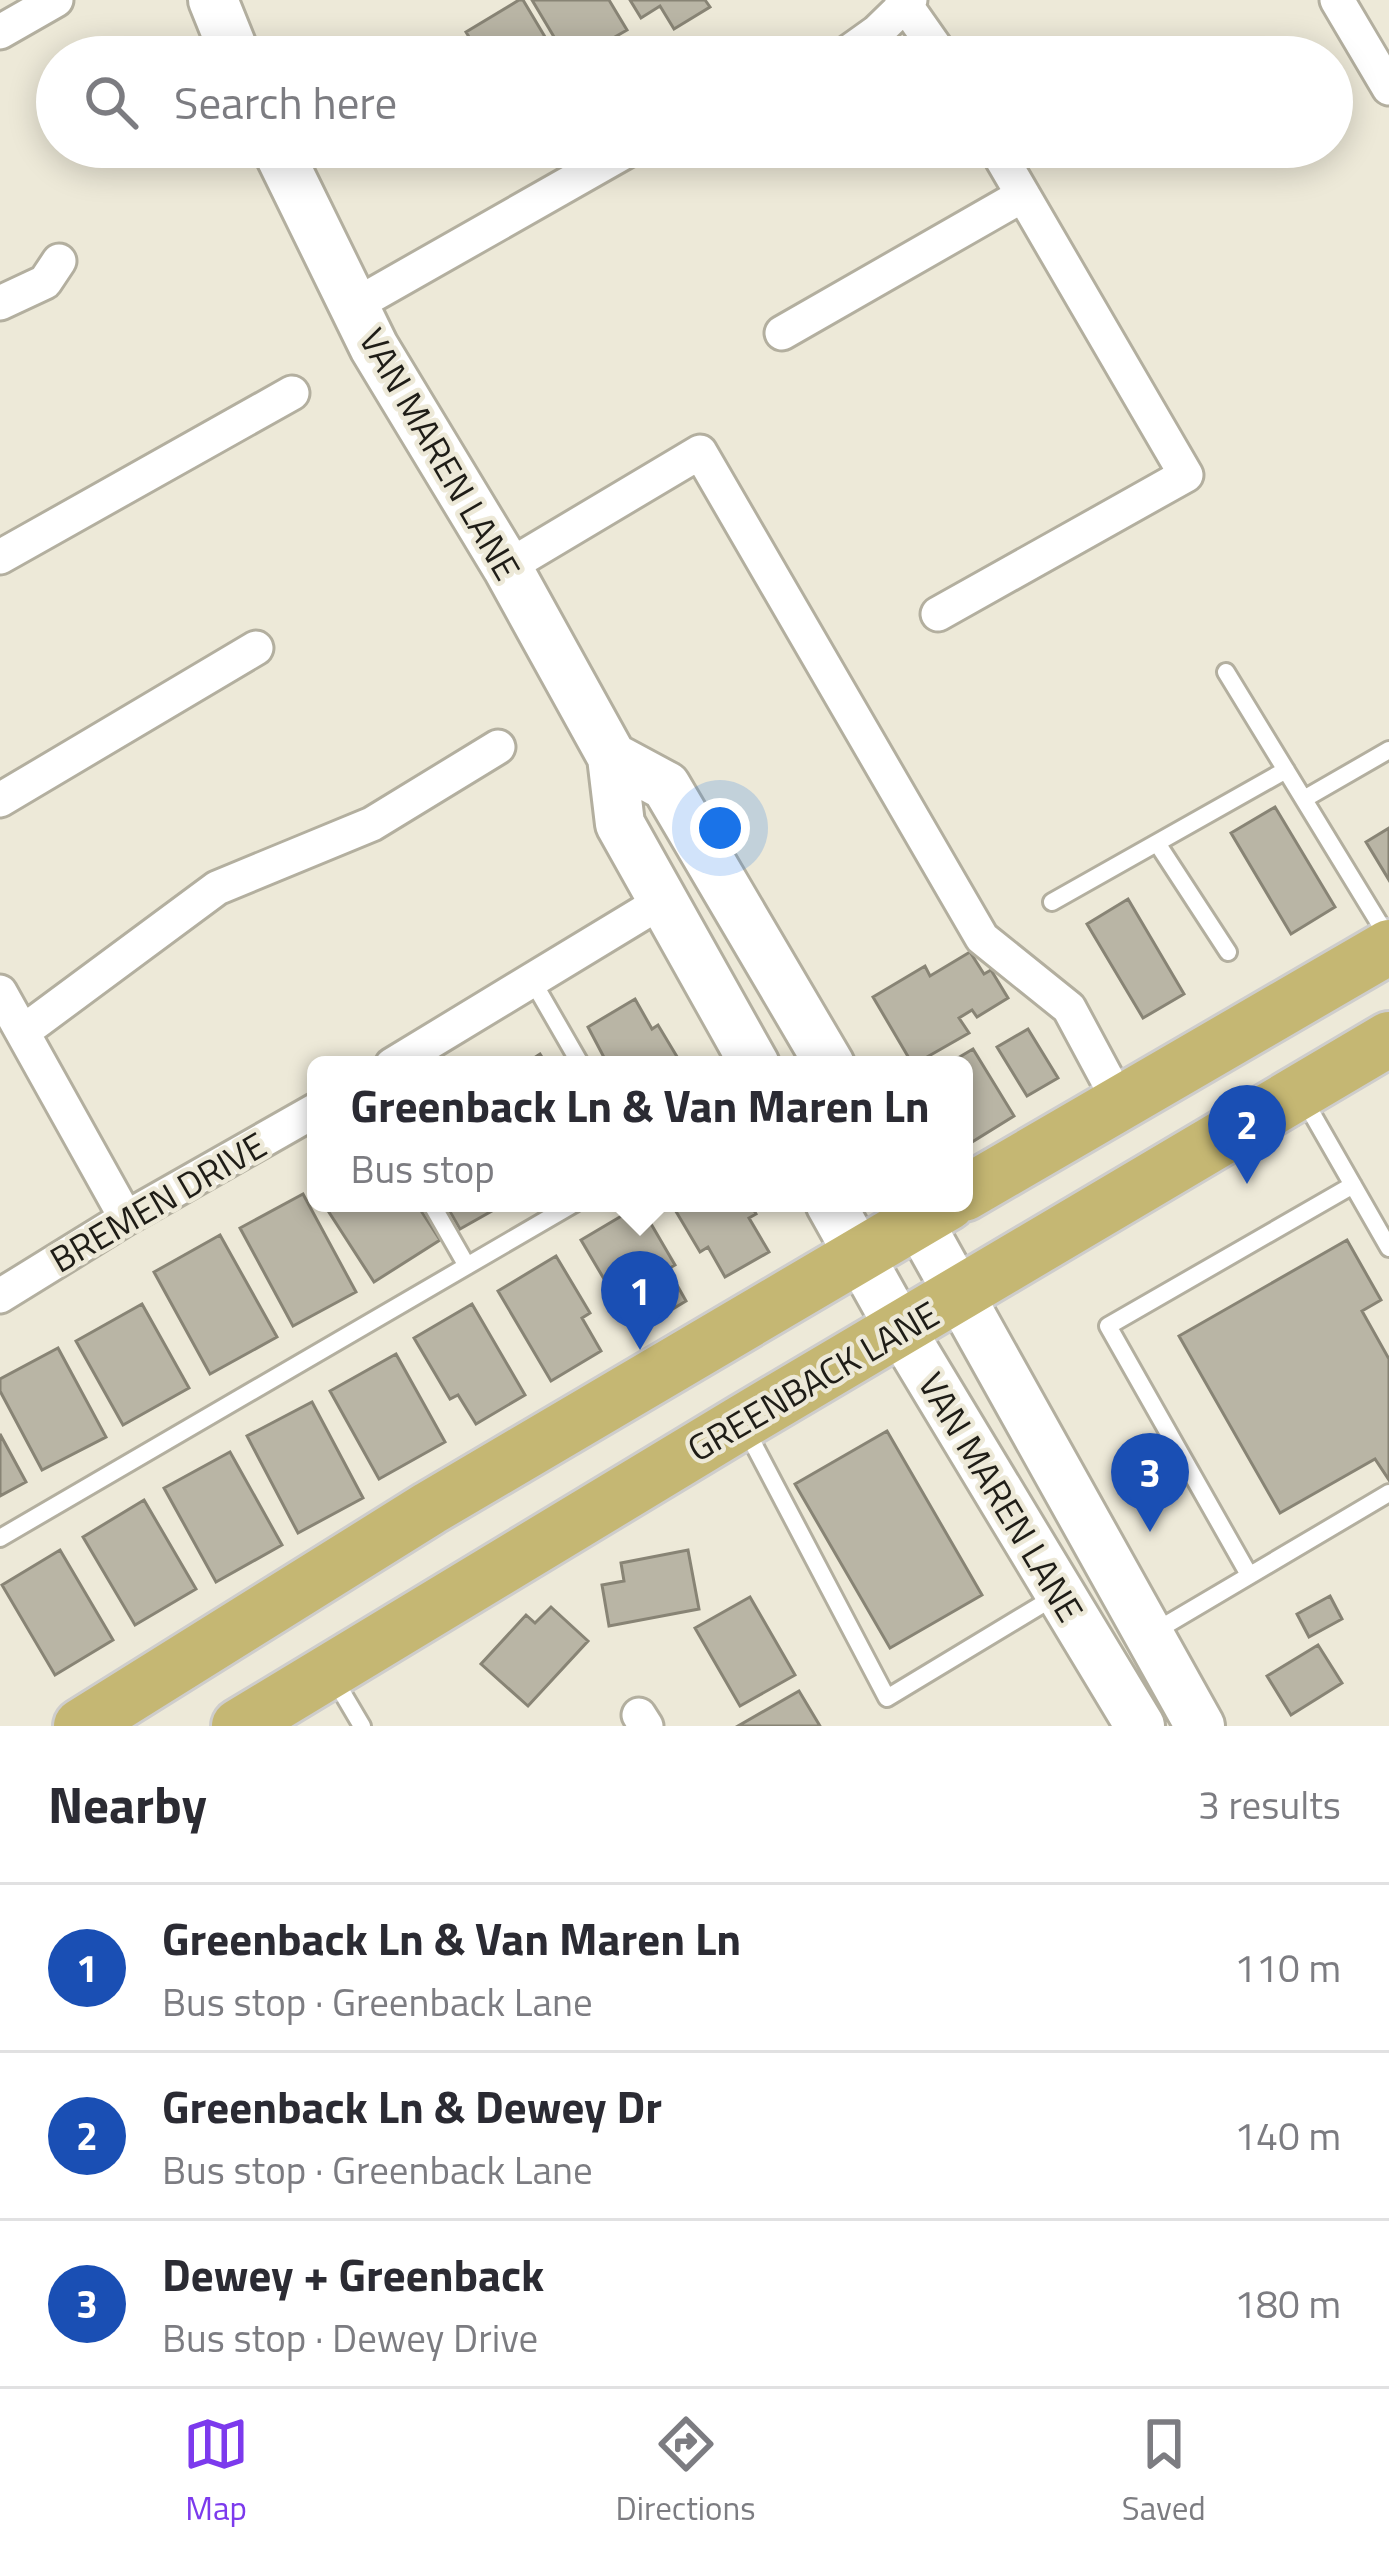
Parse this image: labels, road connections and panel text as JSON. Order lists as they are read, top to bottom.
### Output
{
  "streets": {
    "main road": ["VAN MAREN LANE", "GREENBACK LANE"],
    "street": ["BREMEN DRIVE"]
  },
  "crossings": [
    ["VAN MAREN LANE", "GREENBACK LANE"]
  ],
  "page": {
    "search": "Search here",
    "popup": ["Greenback Ln & Van Maren Ln", "Bus stop"],
    "pins": ["2", "1", "3"],
    "heading": ["Nearby", "3 results"],
    "list": [
      {
        "mark": "1",
        "name": "Greenback Ln & Van Maren Ln",
        "note": "Bus stop · Greenback Lane",
        "value": "110 m"
      },
      {
        "mark": "2",
        "name": "Greenback Ln & Dewey Dr",
        "note": "Bus stop · Greenback Lane",
        "value": "140 m"
      },
      {
        "mark": "3",
        "name": "Dewey + Greenback",
        "note": "Bus stop · Dewey Drive",
        "value": "180 m"
      }
    ],
    "nav": ["Map", "Directions", "Saved"]
  }
}
